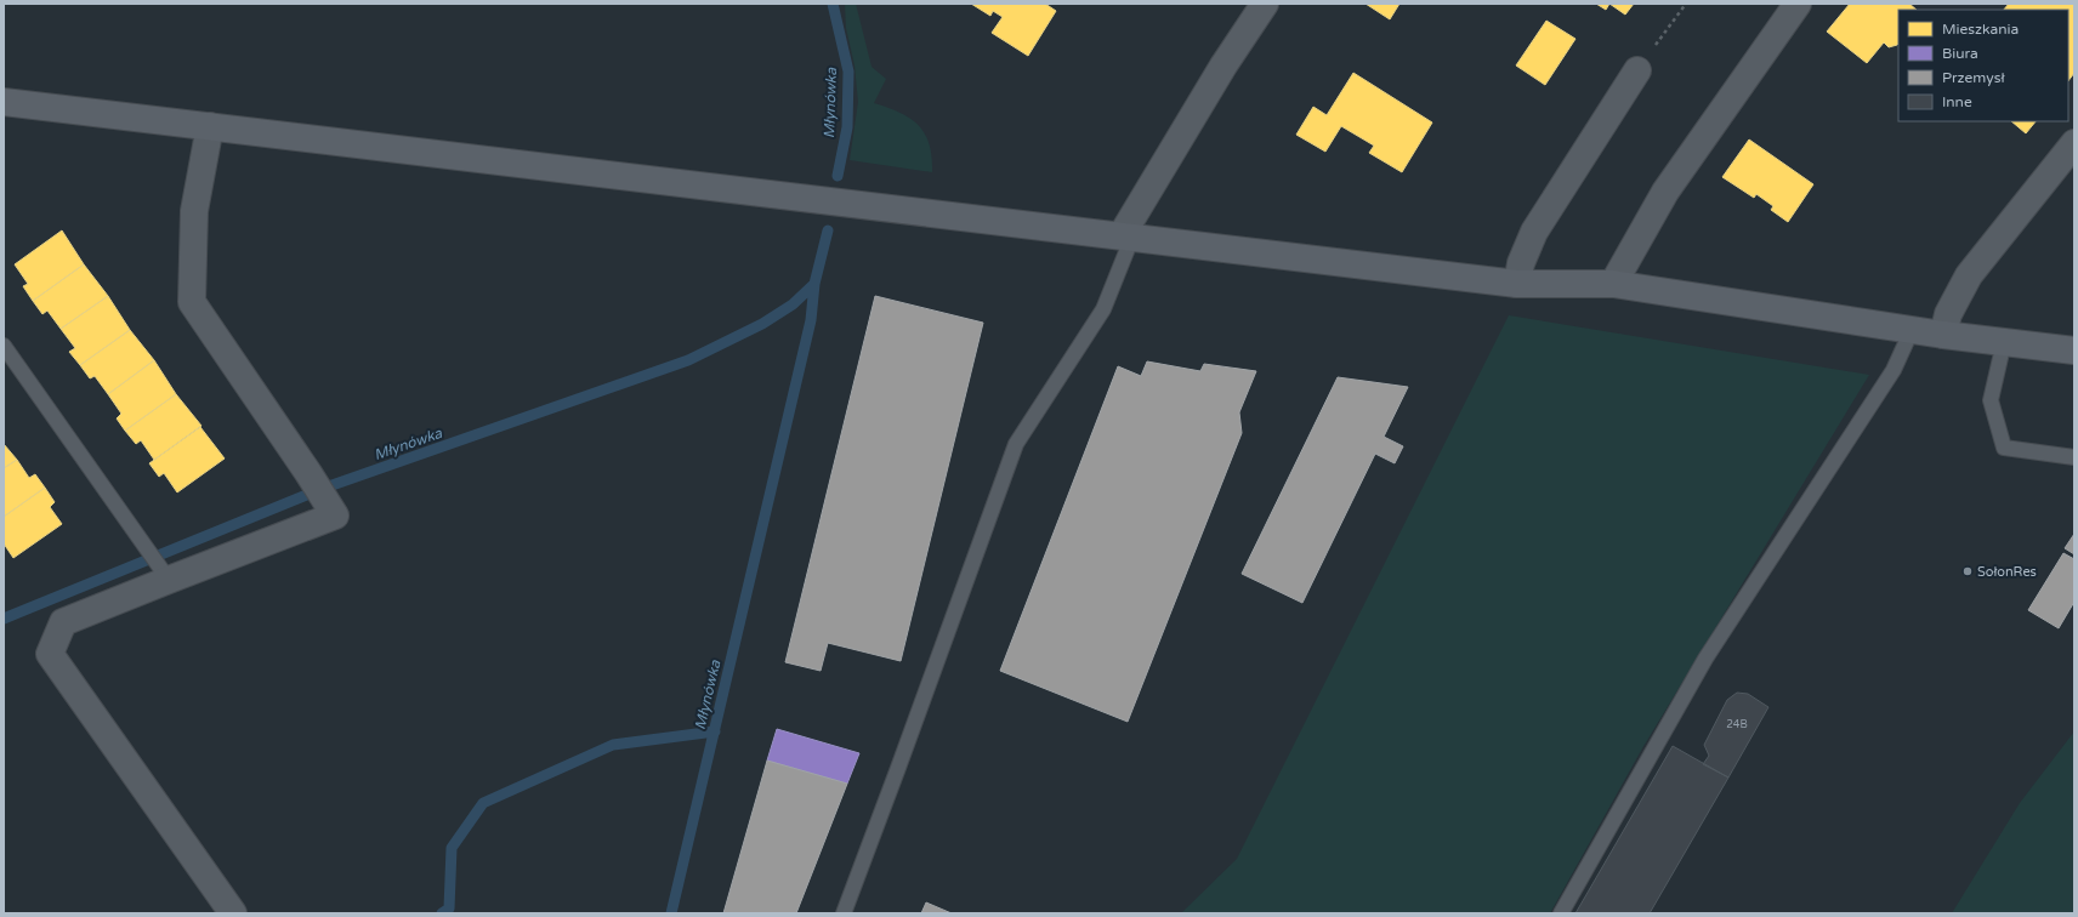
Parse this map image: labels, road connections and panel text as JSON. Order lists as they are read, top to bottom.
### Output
{
  "water": ["Młynówka"],
  "places": ["SołonRes"],
  "house_numbers": ["24B"],
  "legend": [
    "Mieszkania",
    "Biura",
    "Przemysł",
    "Inne"
  ]
}
